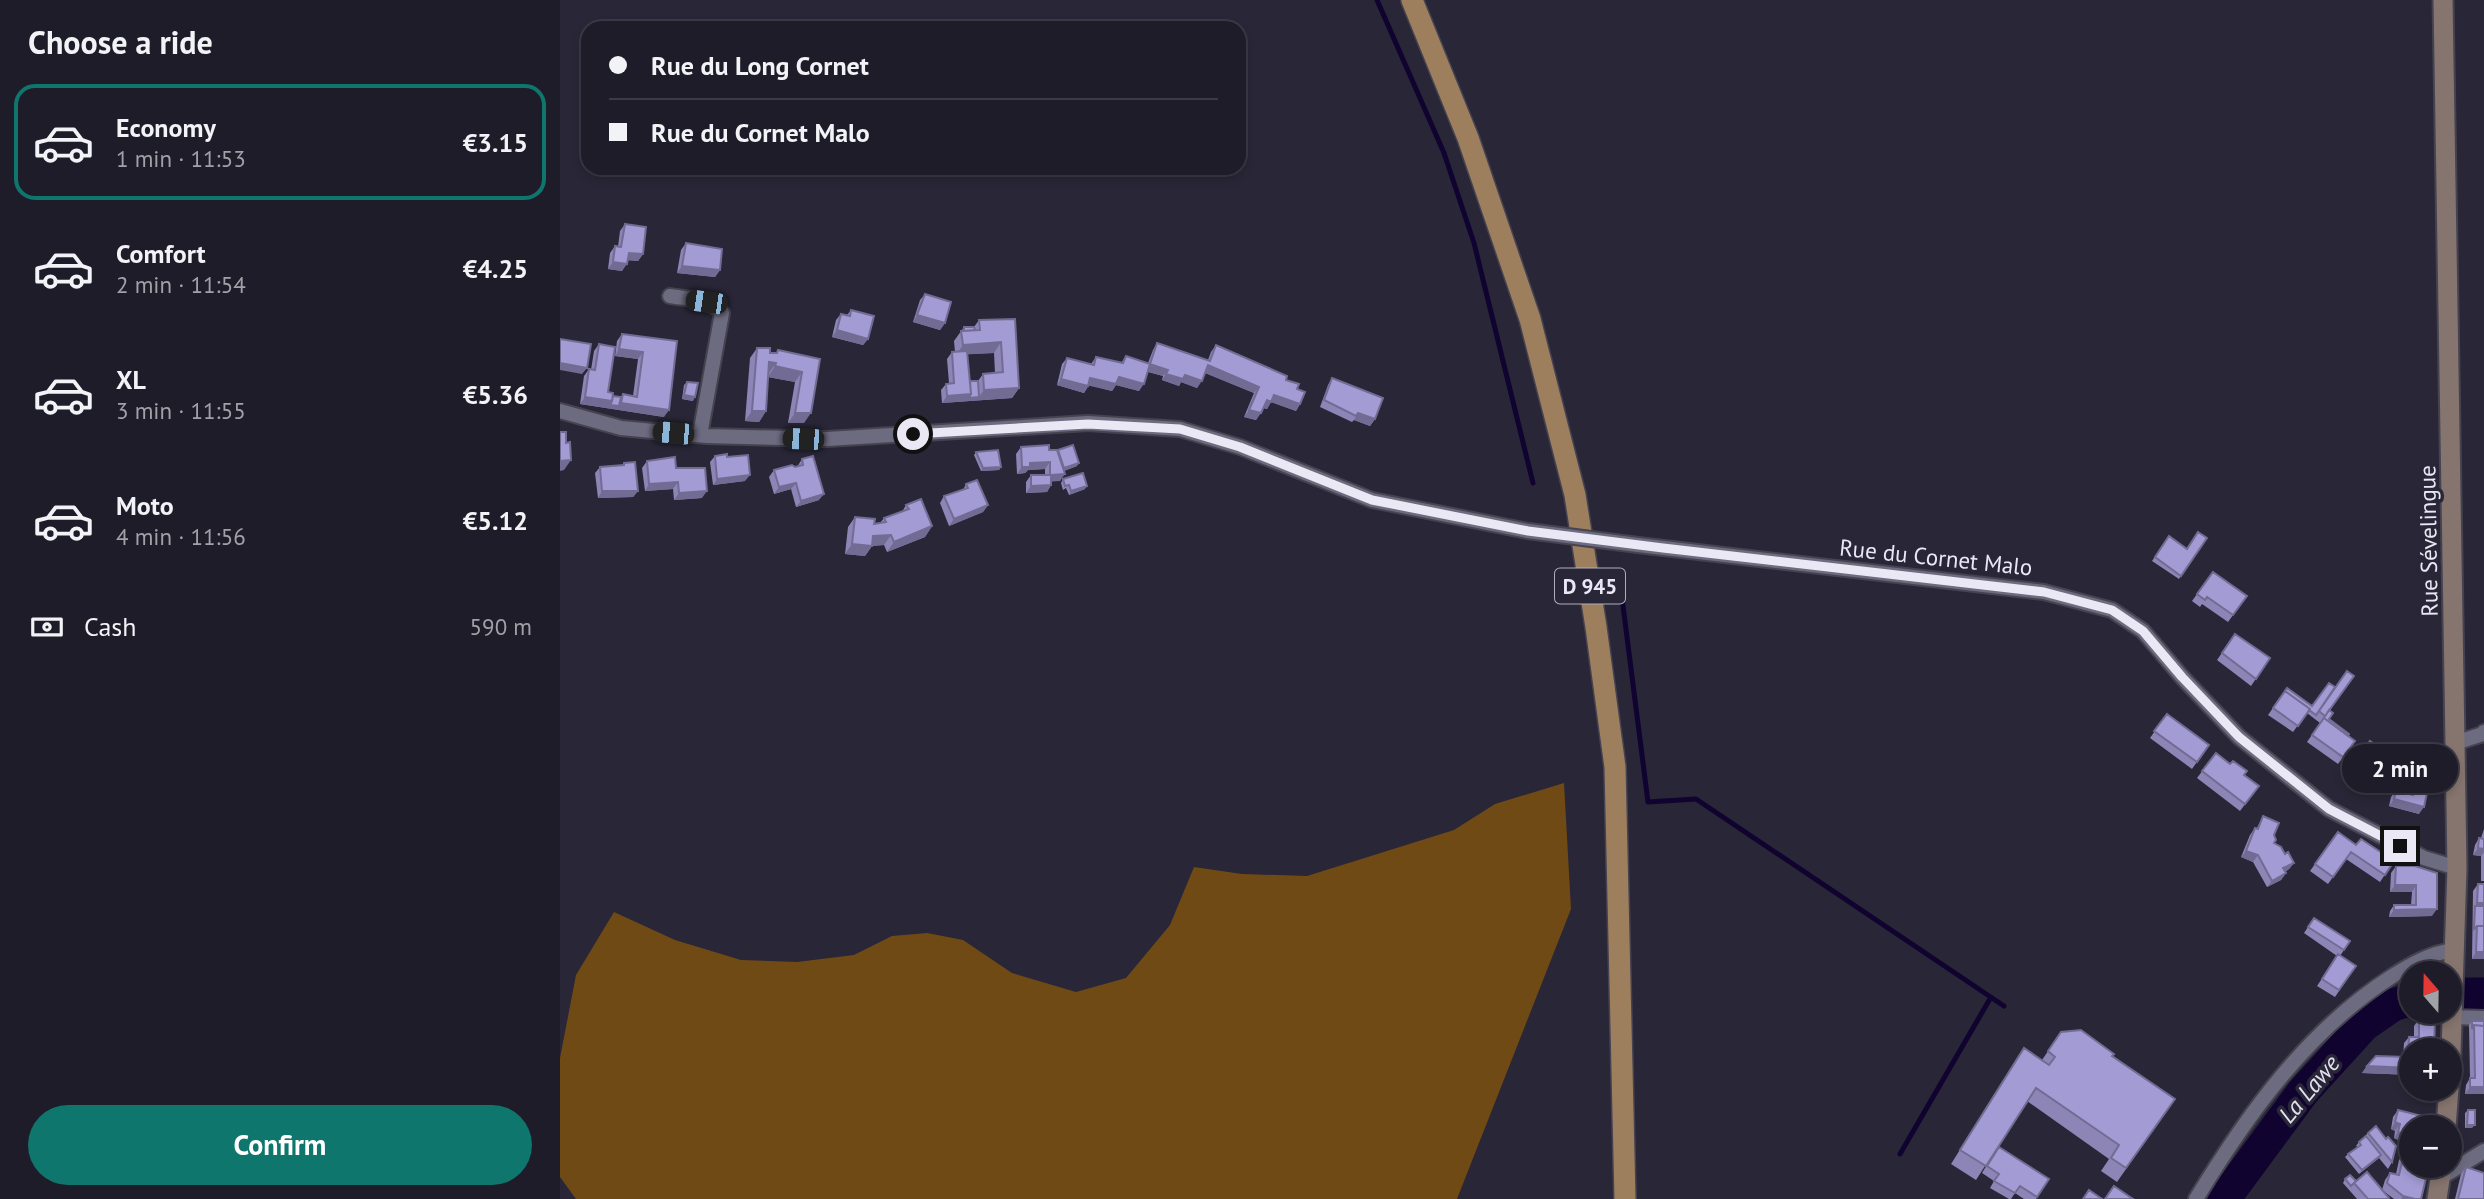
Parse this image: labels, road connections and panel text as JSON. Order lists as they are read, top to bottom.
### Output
{
  "streets": {
    "main road": ["Rue Sévelingue", "D 945"],
    "street": ["Rue du Cornet Malo"]
  },
  "crossings": [
    ["Rue Sévelingue", "Rue du Cornet Malo"]
  ],
  "water": ["La Lawe"],
  "north": "top",
  "page": {
    "heading": "Choose a ride",
    "banner": ["Rue du Long Cornet", "Rue du Cornet Malo"],
    "list": [
      {
        "name": "Economy",
        "note": "1 min · 11:53",
        "value": "€3.15"
      },
      {
        "name": "Comfort",
        "note": "2 min · 11:54",
        "value": "€4.25"
      },
      {
        "name": "XL",
        "note": "3 min · 11:55",
        "value": "€5.36"
      },
      {
        "name": "Moto",
        "note": "4 min · 11:56",
        "value": "€5.12"
      }
    ],
    "pay": ["Cash", "590 m"],
    "bubble": "2 min",
    "map_buttons": ["+", "−"],
    "buttons": "Confirm"
  }
}
